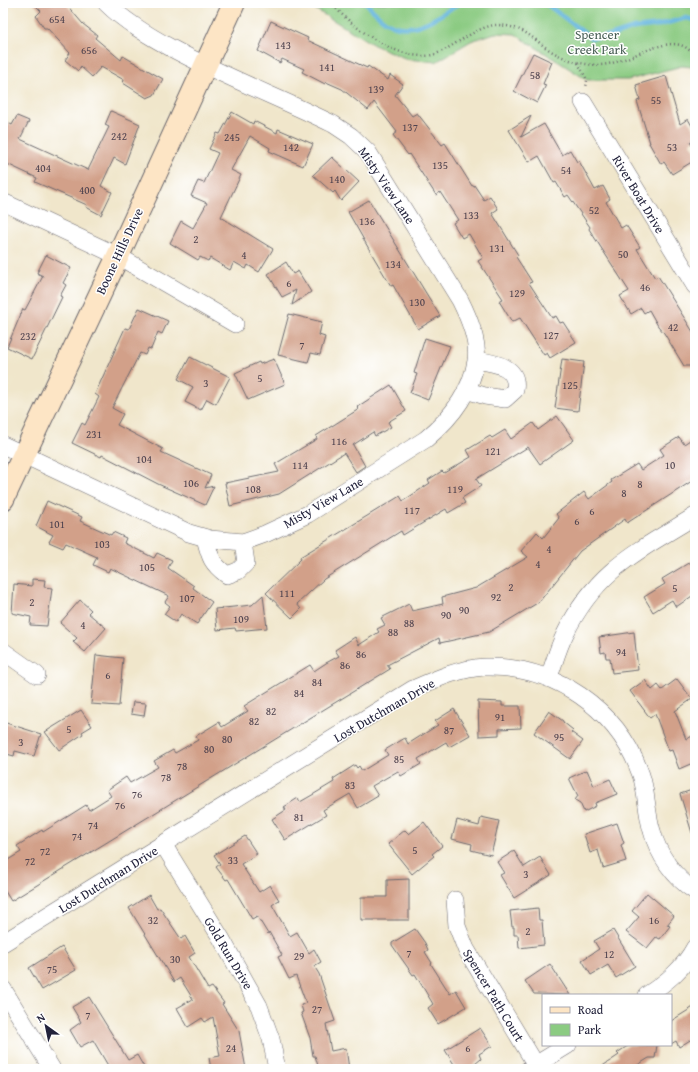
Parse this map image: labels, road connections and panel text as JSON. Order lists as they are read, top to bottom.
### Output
{
  "streets": {
    "street": [
      "Misty View Lane",
      "River Boat Drive",
      "Boone Hills Drive",
      "Lost Dutchman Drive",
      "Gold Run Drive",
      "Spencer Path Court"
    ]
  },
  "crossings": [
    ["Misty View Lane", "Boone Hills Drive"],
    ["Lost Dutchman Drive", "Gold Run Drive"]
  ],
  "parks": ["Spencer Creek Park"],
  "house_numbers": [
    "654",
    "143",
    "656",
    "141",
    "58",
    "139",
    "55",
    "137",
    "242",
    "245",
    "142",
    "53",
    "135",
    "404",
    "54",
    "140",
    "400",
    "52",
    "133",
    "136",
    "2",
    "131",
    "50",
    "4",
    "134",
    "6",
    "46",
    "129",
    "130",
    "42",
    "127",
    "232",
    "7",
    "5",
    "3",
    "125",
    "231",
    "116",
    "121",
    "104",
    "114",
    "10",
    "106",
    "8",
    "108",
    "119",
    "8",
    "117",
    "6",
    "6",
    "101",
    "103",
    "4",
    "4",
    "105",
    "2",
    "5",
    "111",
    "92",
    "107",
    "2",
    "90",
    "90",
    "109",
    "88",
    "4",
    "88",
    "94",
    "86",
    "86",
    "6",
    "84",
    "84",
    "82",
    "91",
    "82",
    "5",
    "87",
    "95",
    "80",
    "3",
    "80",
    "85",
    "78",
    "78",
    "83",
    "76",
    "76",
    "81",
    "74",
    "74",
    "5",
    "72",
    "33",
    "72",
    "3",
    "32",
    "16",
    "2",
    "7",
    "12",
    "29",
    "30",
    "75",
    "27",
    "7",
    "24",
    "6"
  ],
  "legend": ["Road", "Park"],
  "north": "top left"
}
